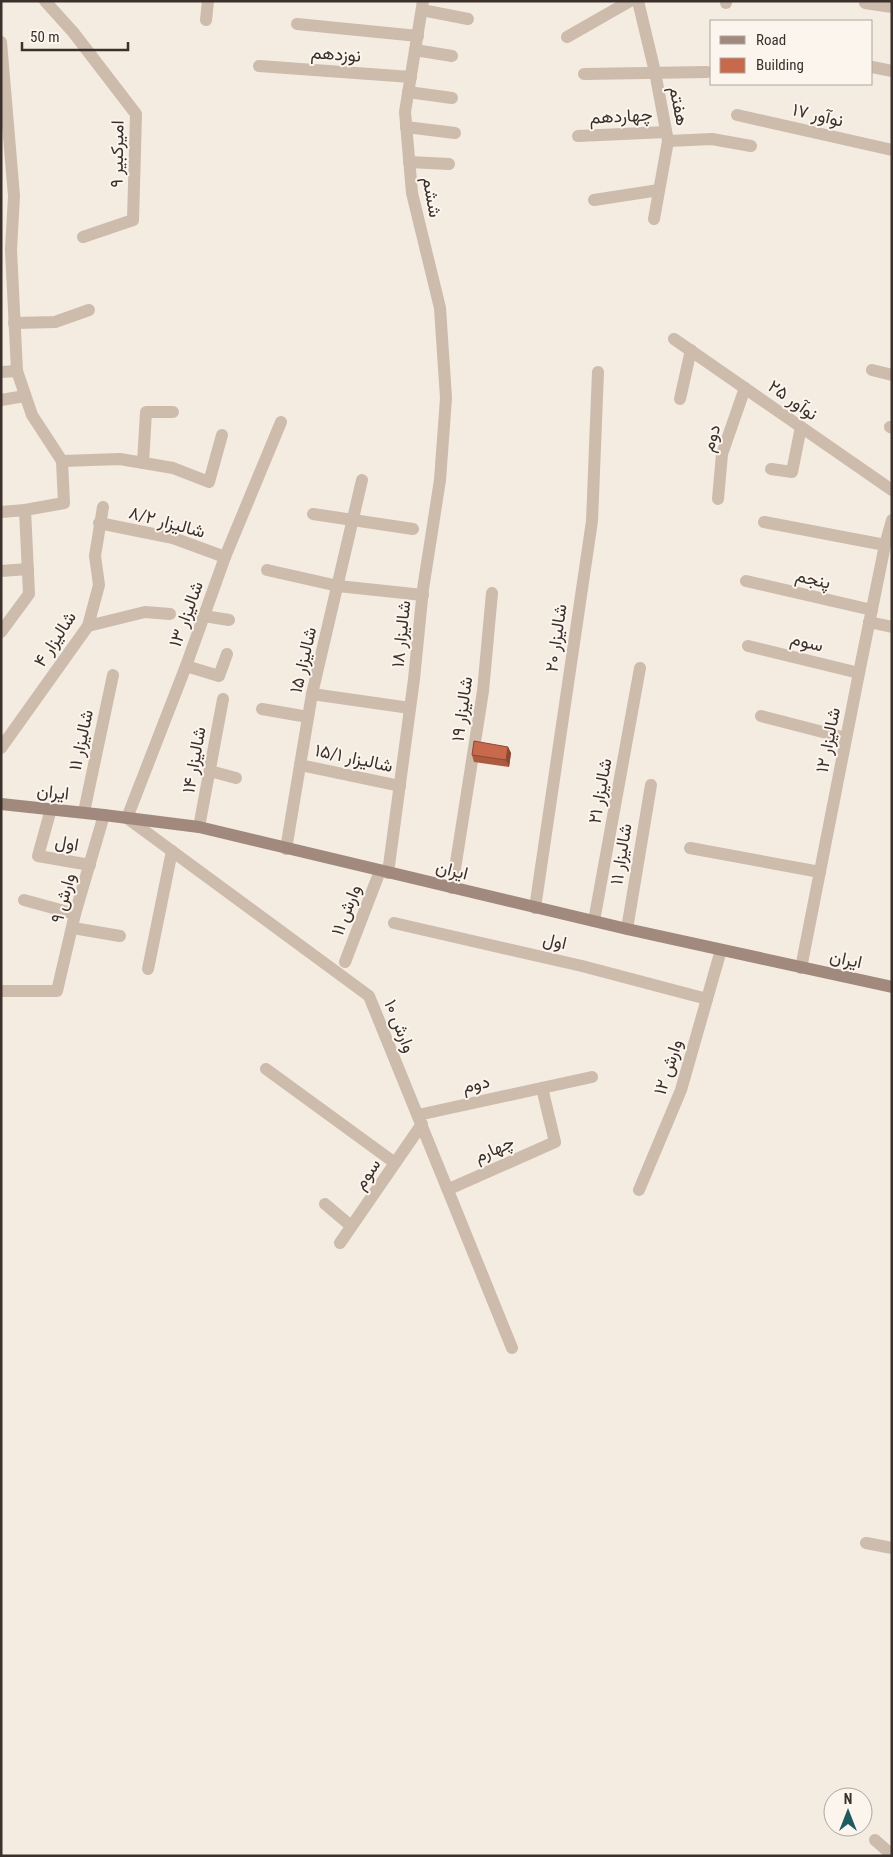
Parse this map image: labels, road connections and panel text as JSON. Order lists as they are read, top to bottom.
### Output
{
  "streets": {
    "street": [
      "نوزدهم",
      "هفتم",
      "نوآور ۱۷",
      "چهاردهم",
      "امیرکبیر ۹",
      "ششم",
      "نوآور ۲۵",
      "دوم",
      "شالیزار ۸/۲",
      "پنجم",
      "شالیزار ۱۳",
      "شالیزار ۱۸",
      "شالیزار ۲۰",
      "شالیزار ۴",
      "سوم",
      "شالیزار ۱۵",
      "شالیزار ۱۹",
      "شالیزار ۱۱",
      "شالیزار ۱۲",
      "شالیزار ۱۵/۱",
      "شالیزار ۱۴",
      "شالیزار ۲۱",
      "ایران",
      "اول",
      "وارش ۹",
      "وارش ۱۱",
      "وارش ۱۰",
      "وارش ۱۲",
      "چهارم"
    ]
  },
  "crossings": [
    ["نوزدهم", "ششم"],
    ["هفتم", "چهاردهم"],
    ["ششم", "شالیزار ۱۸"],
    ["نوآور ۲۵", "دوم"],
    ["دوم", "سوم"],
    ["دوم", "وارش ۱۰"],
    ["دوم", "چهارم"],
    ["شالیزار ۸/۲", "شالیزار ۱۳"],
    ["شالیزار ۸/۲", "شالیزار ۴"],
    ["پنجم", "شالیزار ۱۲"],
    ["شالیزار ۱۳", "ایران"],
    ["شالیزار ۱۳", "وارش ۱۰"],
    ["شالیزار ۱۸", "شالیزار ۱۵/۱"],
    ["شالیزار ۱۸", "ایران"],
    ["شالیزار ۱۸", "وارش ۱۱"],
    ["شالیزار ۲۰", "ایران"],
    ["سوم", "شالیزار ۱۲"],
    ["سوم", "وارش ۱۰"],
    ["شالیزار ۱۵", "شالیزار ۱۵/۱"],
    ["شالیزار ۱۵", "ایران"],
    ["شالیزار ۱۹", "ایران"],
    ["شالیزار ۱۱", "ایران"],
    ["شالیزار ۱۲", "ایران"],
    ["شالیزار ۱۴", "ایران"],
    ["شالیزار ۲۱", "ایران"],
    ["ایران", "اول"],
    ["ایران", "وارش ۹"],
    ["ایران", "وارش ۱۱"],
    ["ایران", "وارش ۱۰"],
    ["ایران", "وارش ۱۲"],
    ["اول", "وارش ۹"],
    ["اول", "وارش ۱۲"],
    ["وارش ۱۰", "چهارم"]
  ],
  "legend": ["Road", "Building"],
  "scale_bar": "50 m",
  "north": "top"
}
